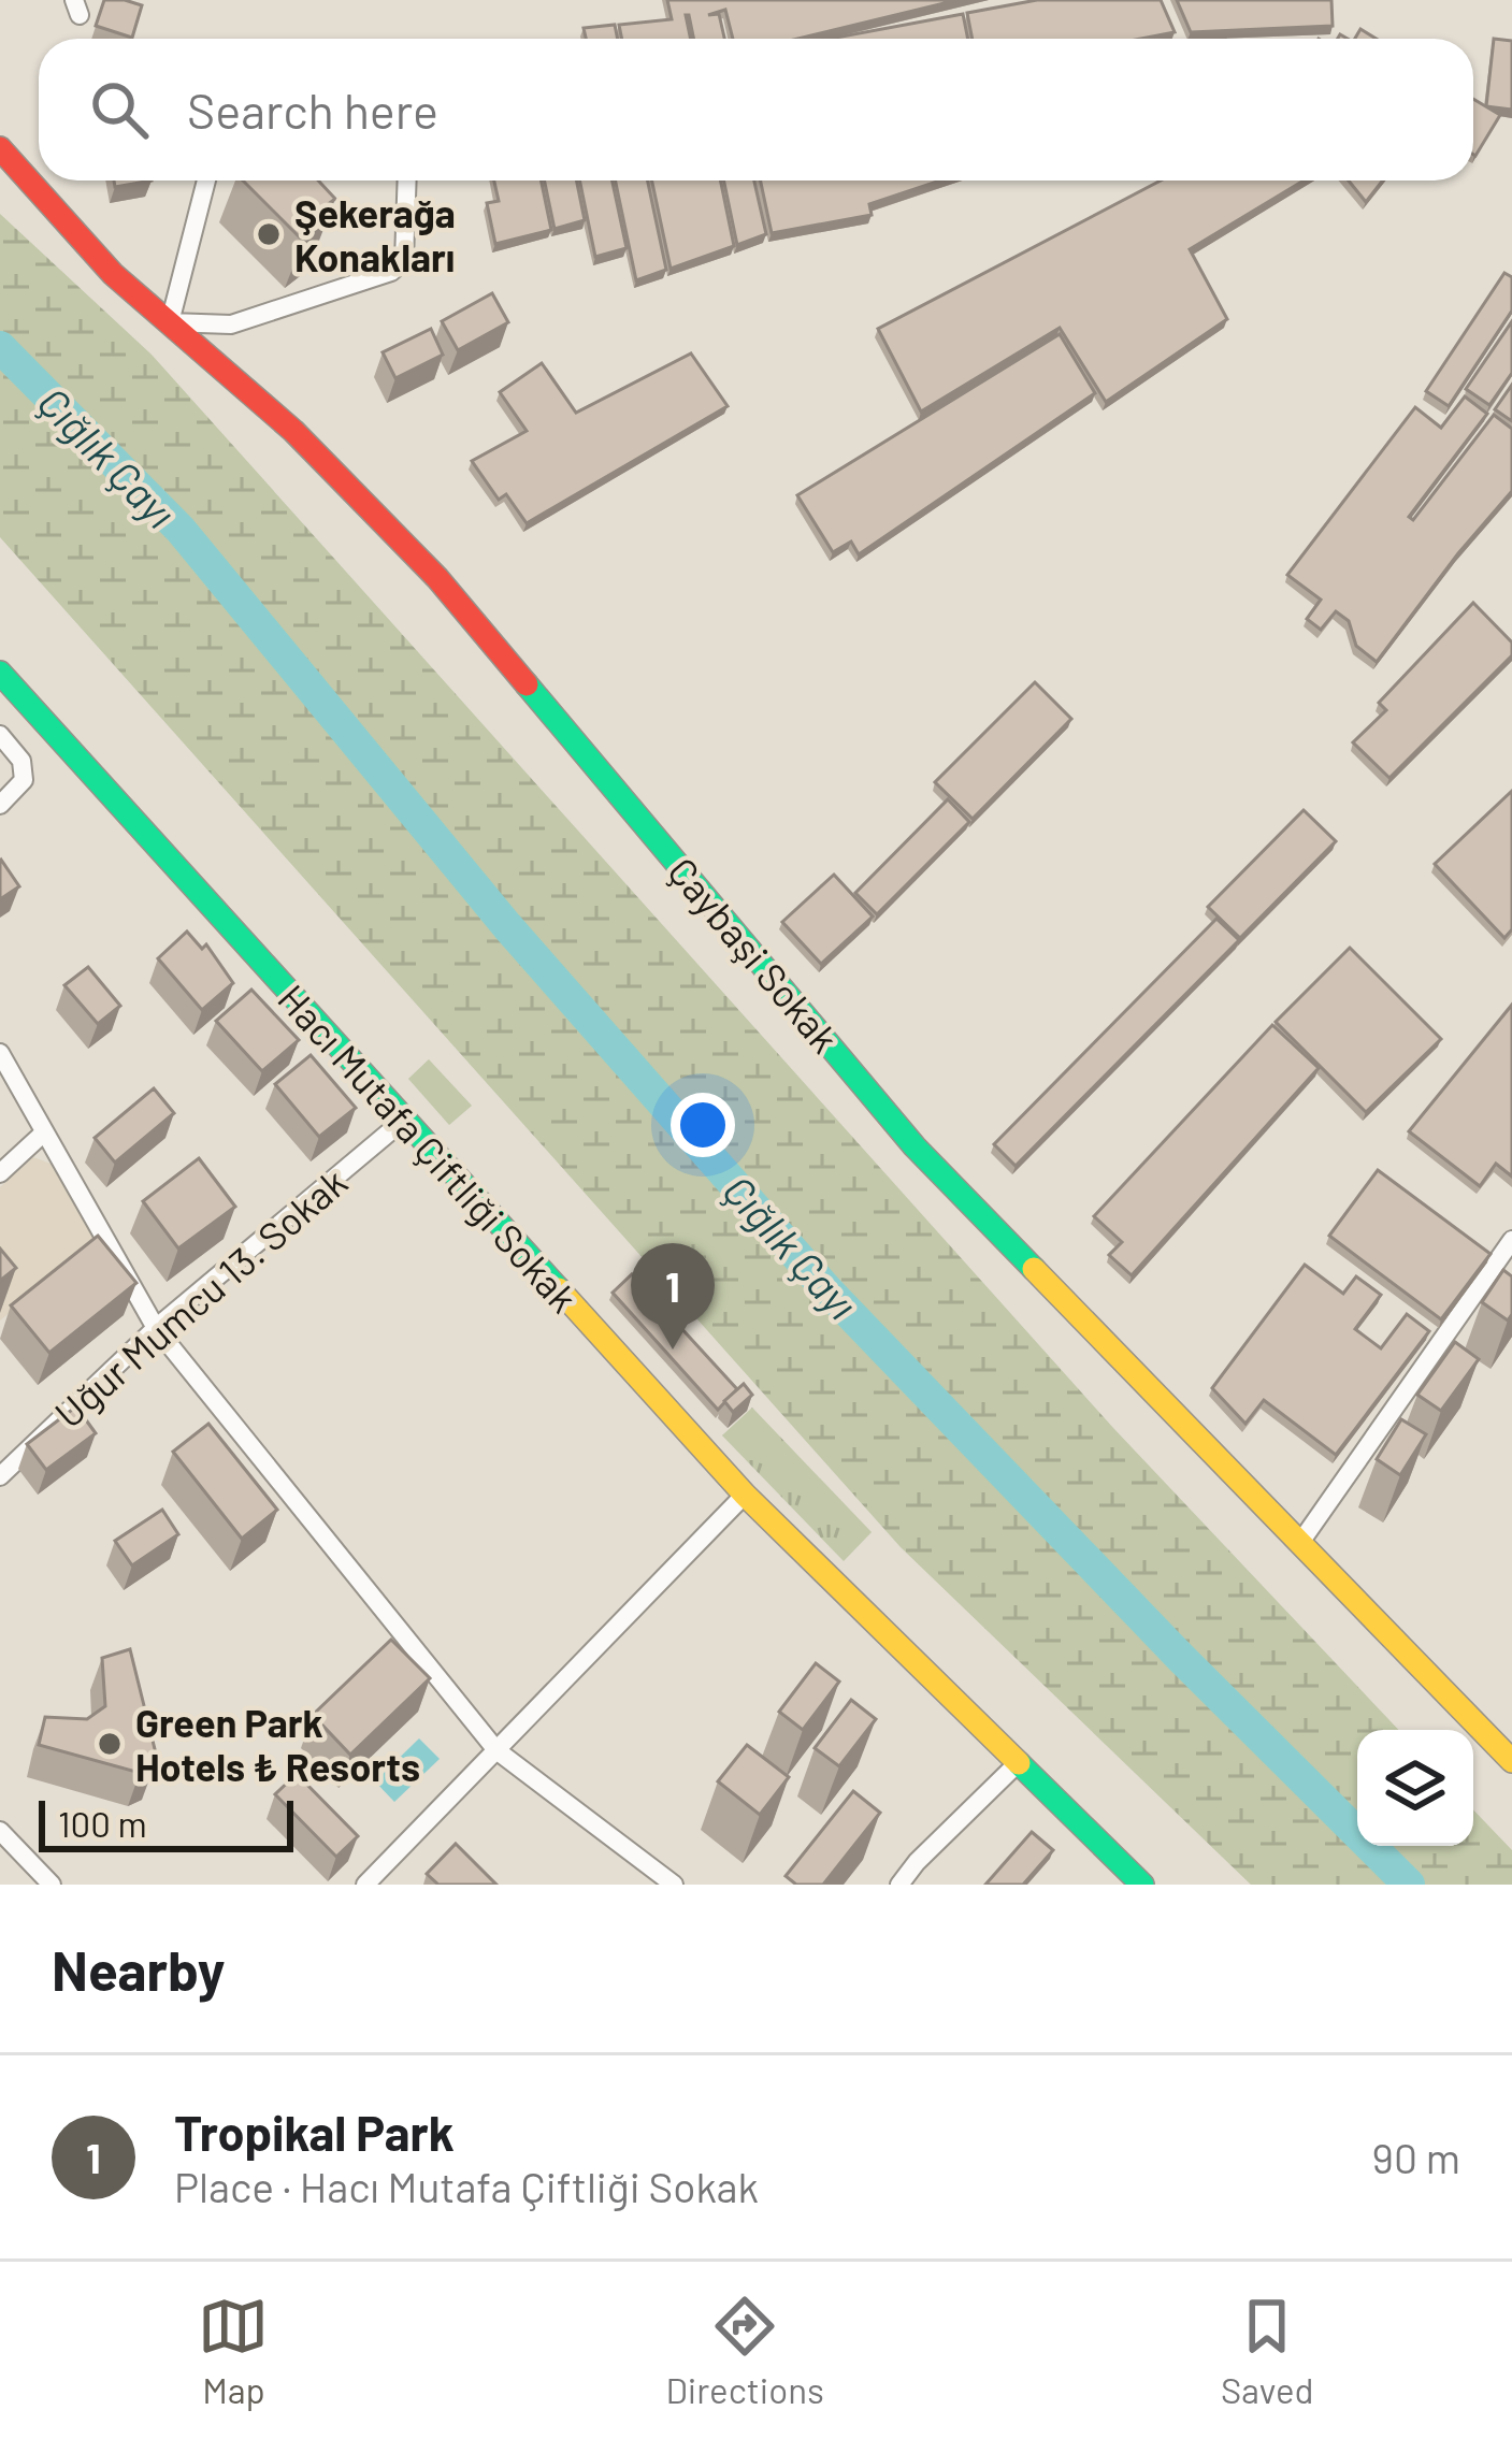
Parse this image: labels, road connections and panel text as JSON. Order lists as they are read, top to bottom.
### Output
{
  "streets": {
    "street": ["Çaybaşi Sokak", "Hacı Mutafa Çiftliği Sokak", "Uğur Mumcu 13. Sokak"]
  },
  "crossings": [
    ["Hacı Mutafa Çiftliği Sokak", "Uğur Mumcu 13. Sokak"]
  ],
  "water": ["Çığlık Çayı"],
  "places": ["Şekerağa Konakları", "Green Park Hotels ₺ Resorts"],
  "scale_bar": "100 m",
  "page": {
    "search": "Search here",
    "pins": "1",
    "scale": "100 m",
    "heading": "Nearby",
    "list": [
      {
        "mark": "1",
        "name": "Tropikal Park",
        "note": "Place · Hacı Mutafa Çiftliği Sokak",
        "value": "90 m"
      }
    ],
    "nav": ["Map", "Directions", "Saved"]
  }
}
